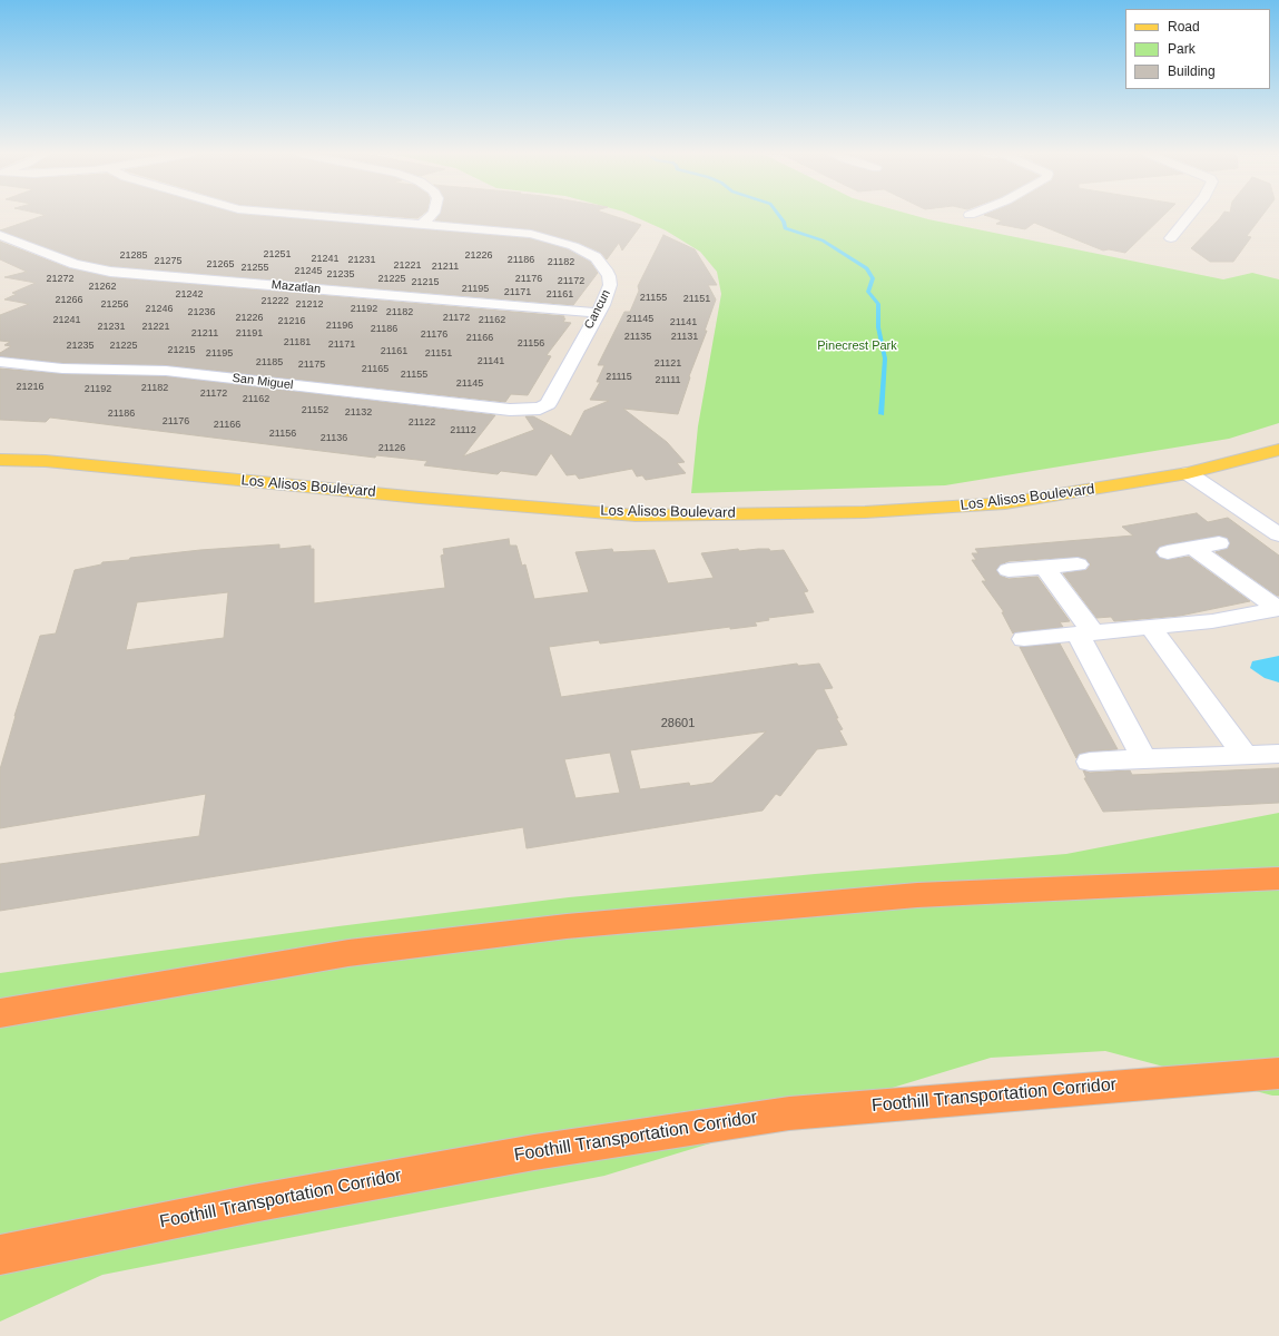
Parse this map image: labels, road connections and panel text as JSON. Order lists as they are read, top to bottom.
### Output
{
  "streets": {
    "highway": ["Foothill Transportation Corridor"],
    "main road": ["Los Alisos Boulevard"],
    "street": ["Mazatlan", "Cancun", "San Miguel"]
  },
  "crossings": [
    ["Mazatlan", "Cancun"],
    ["Cancun", "San Miguel"]
  ],
  "parks": ["Pinecrest Park"],
  "house_numbers": [
    "21251",
    "21285",
    "21226",
    "21241",
    "21231",
    "21186",
    "21275",
    "21182",
    "21265",
    "21221",
    "21211",
    "21255",
    "21245",
    "21235",
    "21272",
    "21225",
    "21176",
    "21172",
    "21215",
    "21262",
    "21195",
    "21171",
    "21242",
    "21161",
    "21155",
    "21151",
    "21266",
    "21222",
    "21256",
    "21212",
    "21246",
    "21192",
    "21236",
    "21182",
    "21226",
    "21172",
    "21145",
    "21241",
    "21162",
    "21216",
    "21141",
    "21196",
    "21231",
    "21221",
    "21186",
    "21211",
    "21191",
    "21176",
    "21135",
    "21131",
    "21166",
    "21181",
    "21156",
    "21171",
    "21235",
    "21225",
    "21215",
    "21161",
    "21195",
    "21151",
    "21141",
    "21185",
    "21121",
    "21175",
    "21165",
    "21155",
    "21115",
    "21111",
    "21145",
    "21216",
    "21182",
    "21192",
    "21172",
    "21162",
    "21152",
    "21132",
    "21186",
    "21176",
    "21122",
    "21166",
    "21112",
    "21156",
    "21136",
    "21126",
    "28601"
  ],
  "legend": ["Road", "Park", "Building"]
}
